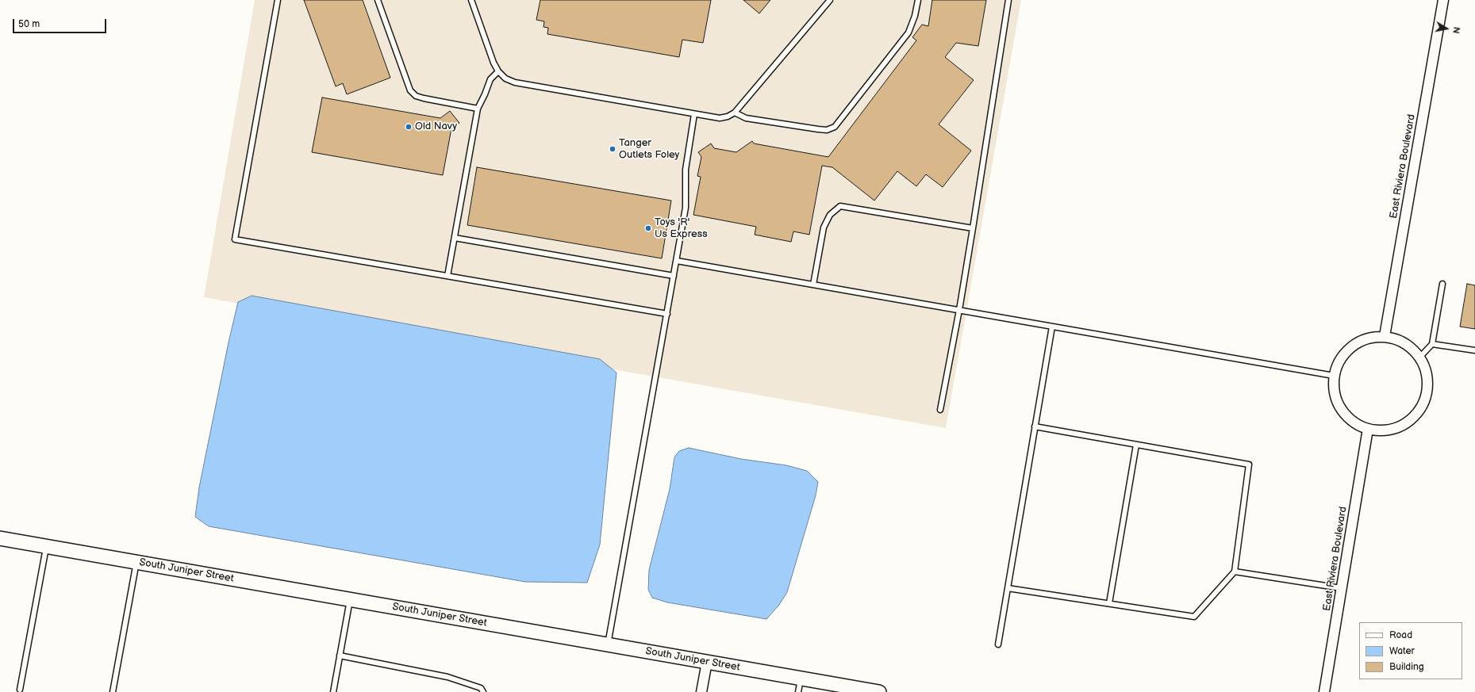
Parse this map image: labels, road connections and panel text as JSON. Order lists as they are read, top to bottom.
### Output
{
  "streets": {
    "street": ["East Riviera Boulevard", "South Juniper Street"]
  },
  "places": ["Old Navy", "Tanger Outlets Foley", "Toys 'R' Us Express"],
  "legend": ["Road", "Water", "Building"],
  "scale_bar": "50 m",
  "north": "right"
}
